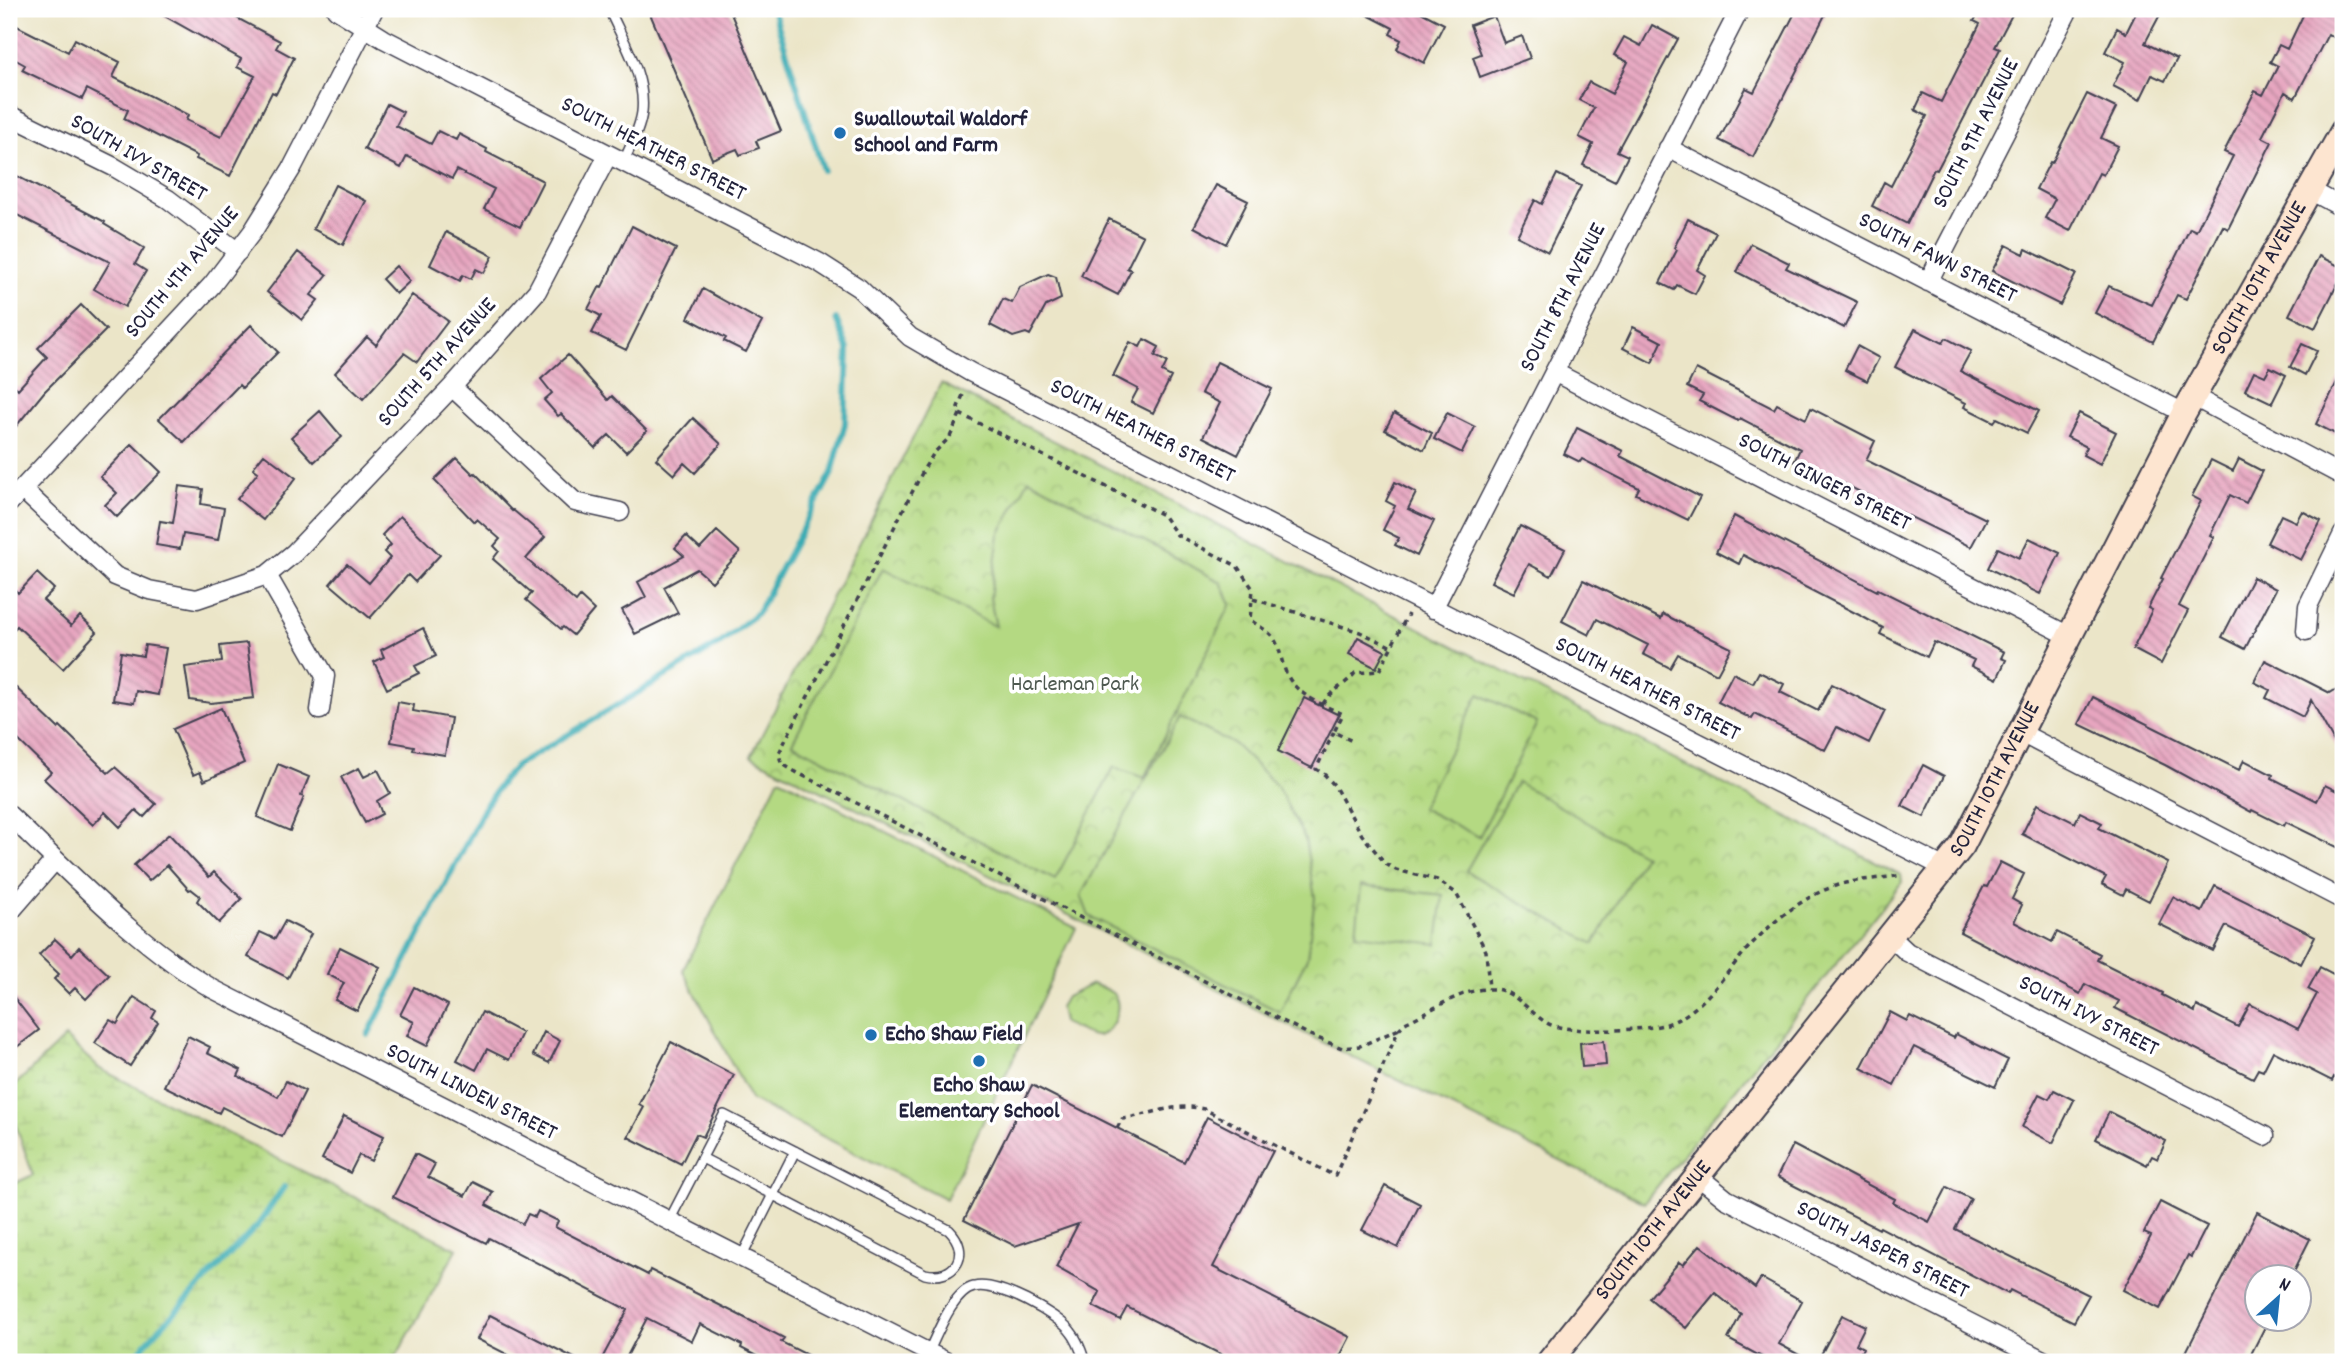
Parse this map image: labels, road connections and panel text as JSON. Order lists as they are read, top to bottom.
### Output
{
  "streets": {
    "main road": ["SOUTH 10TH AVENUE"],
    "street": [
      "SOUTH 9TH AVENUE",
      "SOUTH HEATHER STREET",
      "SOUTH IVY STREET",
      "SOUTH FAWN STREET",
      "SOUTH 4TH AVENUE",
      "SOUTH 8TH AVENUE",
      "SOUTH 5TH AVENUE",
      "SOUTH GINGER STREET",
      "SOUTH LINDEN STREET",
      "SOUTH JASPER STREET"
    ]
  },
  "crossings": [
    ["SOUTH 9TH AVENUE", "SOUTH FAWN STREET"],
    ["SOUTH HEATHER STREET", "SOUTH 4TH AVENUE"],
    ["SOUTH HEATHER STREET", "SOUTH 10TH AVENUE"],
    ["SOUTH HEATHER STREET", "SOUTH 8TH AVENUE"],
    ["SOUTH HEATHER STREET", "SOUTH 5TH AVENUE"],
    ["SOUTH IVY STREET", "SOUTH 4TH AVENUE"],
    ["SOUTH IVY STREET", "SOUTH 10TH AVENUE"],
    ["SOUTH FAWN STREET", "SOUTH 10TH AVENUE"],
    ["SOUTH FAWN STREET", "SOUTH 8TH AVENUE"],
    ["SOUTH 10TH AVENUE", "SOUTH GINGER STREET"],
    ["SOUTH 10TH AVENUE", "SOUTH JASPER STREET"],
    ["SOUTH 8TH AVENUE", "SOUTH GINGER STREET"]
  ],
  "parks": ["Harleman Park"],
  "places": ["Swallowtail Waldorf School and Farm", "Echo Shaw Field", "Echo Shaw Elementary School"],
  "north": "top right"
}
